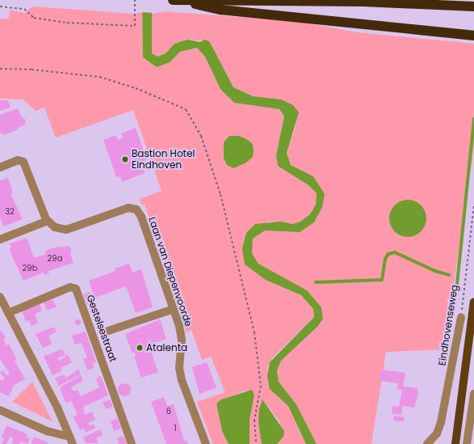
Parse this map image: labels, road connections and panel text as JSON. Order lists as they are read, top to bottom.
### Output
{
  "streets": {
    "street": ["Laan van Diepenvoorde", "Eindhovenseweg", "Gestelsestraat"]
  },
  "places": ["Bastion Hotel Eindhoven", "Atalenta"],
  "house_numbers": [
    "32",
    "29a",
    "29b",
    "6",
    "1"
  ]
}
